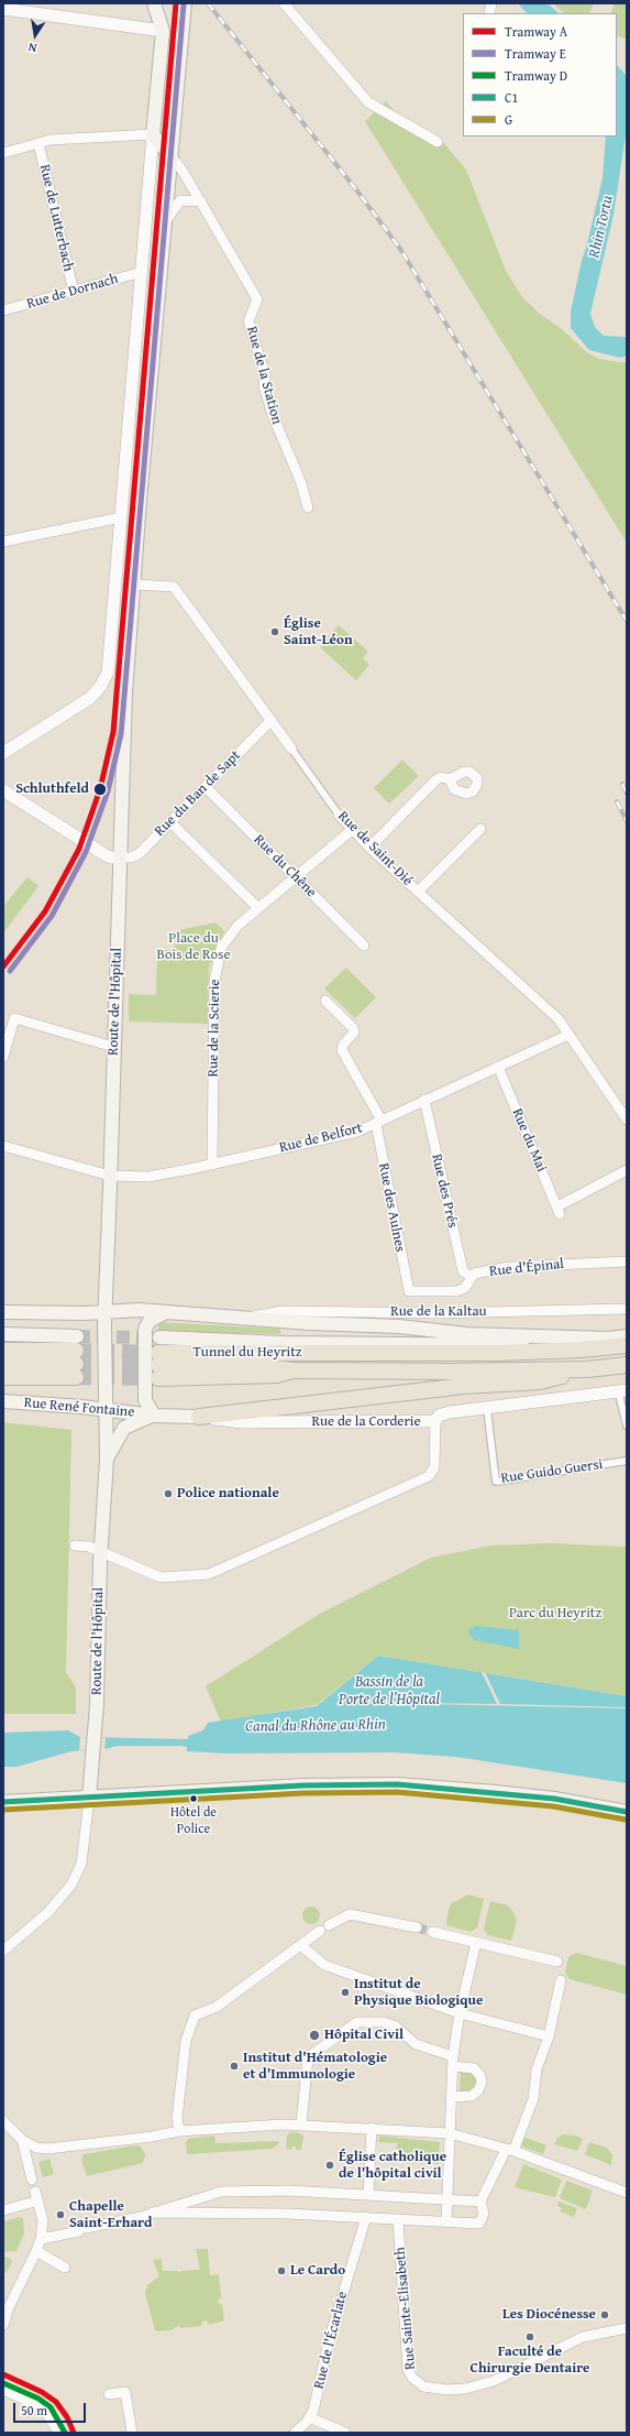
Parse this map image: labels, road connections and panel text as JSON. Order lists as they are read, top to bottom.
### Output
{
  "streets": {
    "main road": [
      "Route de l'Hôpital",
      "Tunnel du Heyritz",
      "Rue René Fontaine",
      "Rue de la Corderie"
    ],
    "street": [
      "Rue de Lutterbach",
      "Rue de Dornach",
      "Rue de la Station",
      "Rue du Ban de Sapt",
      "Rue de Saint-Dié",
      "Rue du Chêne",
      "Rue de la Scierie",
      "Rue de Belfort",
      "Rue du Mai",
      "Rue des Prés",
      "Rue des Aulnes",
      "Rue d'Épinal",
      "Rue de la Kaltau",
      "Rue Guido Guersi",
      "Rue Sainte-Elisabeth",
      "Rue de l'Écarlate"
    ]
  },
  "crossings": [
    ["Rue de Lutterbach", "Rue de Dornach"],
    ["Rue de la Station", "Route de l'Hôpital"],
    ["Rue du Ban de Sapt", "Rue de Saint-Dié"],
    ["Rue du Ban de Sapt", "Rue du Chêne"],
    ["Rue du Ban de Sapt", "Route de l'Hôpital"],
    ["Rue de Saint-Dié", "Route de l'Hôpital"],
    ["Rue de Saint-Dié", "Rue de la Scierie"],
    ["Rue de Saint-Dié", "Rue de Belfort"],
    ["Rue du Chêne", "Rue de la Scierie"],
    ["Route de l'Hôpital", "Rue de Belfort"],
    ["Route de l'Hôpital", "Rue René Fontaine"],
    ["Rue de la Scierie", "Rue de Belfort"],
    ["Rue de Belfort", "Rue du Mai"],
    ["Rue de Belfort", "Rue des Prés"],
    ["Rue de Belfort", "Rue des Aulnes"],
    ["Rue des Prés", "Rue d'Épinal"],
    ["Rue des Aulnes", "Rue d'Épinal"],
    ["Rue René Fontaine", "Rue de la Corderie"],
    ["Rue de la Corderie", "Rue Guido Guersi"]
  ],
  "water": ["Rhin Tortu", "Bassin de la Porte de l’Hôpital", "Canal du Rhône au Rhin"],
  "parks": ["Place du Bois de Rose", "Parc du Heyritz"],
  "places": [
    "Église Saint-Léon",
    "Schluthfeld",
    "Police nationale",
    "Hôtel de Police",
    "Institut de Physique Biologique",
    "Hôpital Civil",
    "Institut d'Hématologie et d'Immunologie",
    "Église catholique de l'hôpital civil",
    "Chapelle Saint-Erhard",
    "Le Cardo",
    "Les Diocénesse",
    "Faculté de Chirurgie Dentaire"
  ],
  "lines": [
    "tram line A",
    "tram line E",
    "transit line C1",
    "transit line G",
    "tram line D"
  ],
  "legend": [
    "Tramway A",
    "Tramway E",
    "Tramway D",
    "C1",
    "G"
  ],
  "scale_bar": "50 m",
  "north": "bottom"
}
